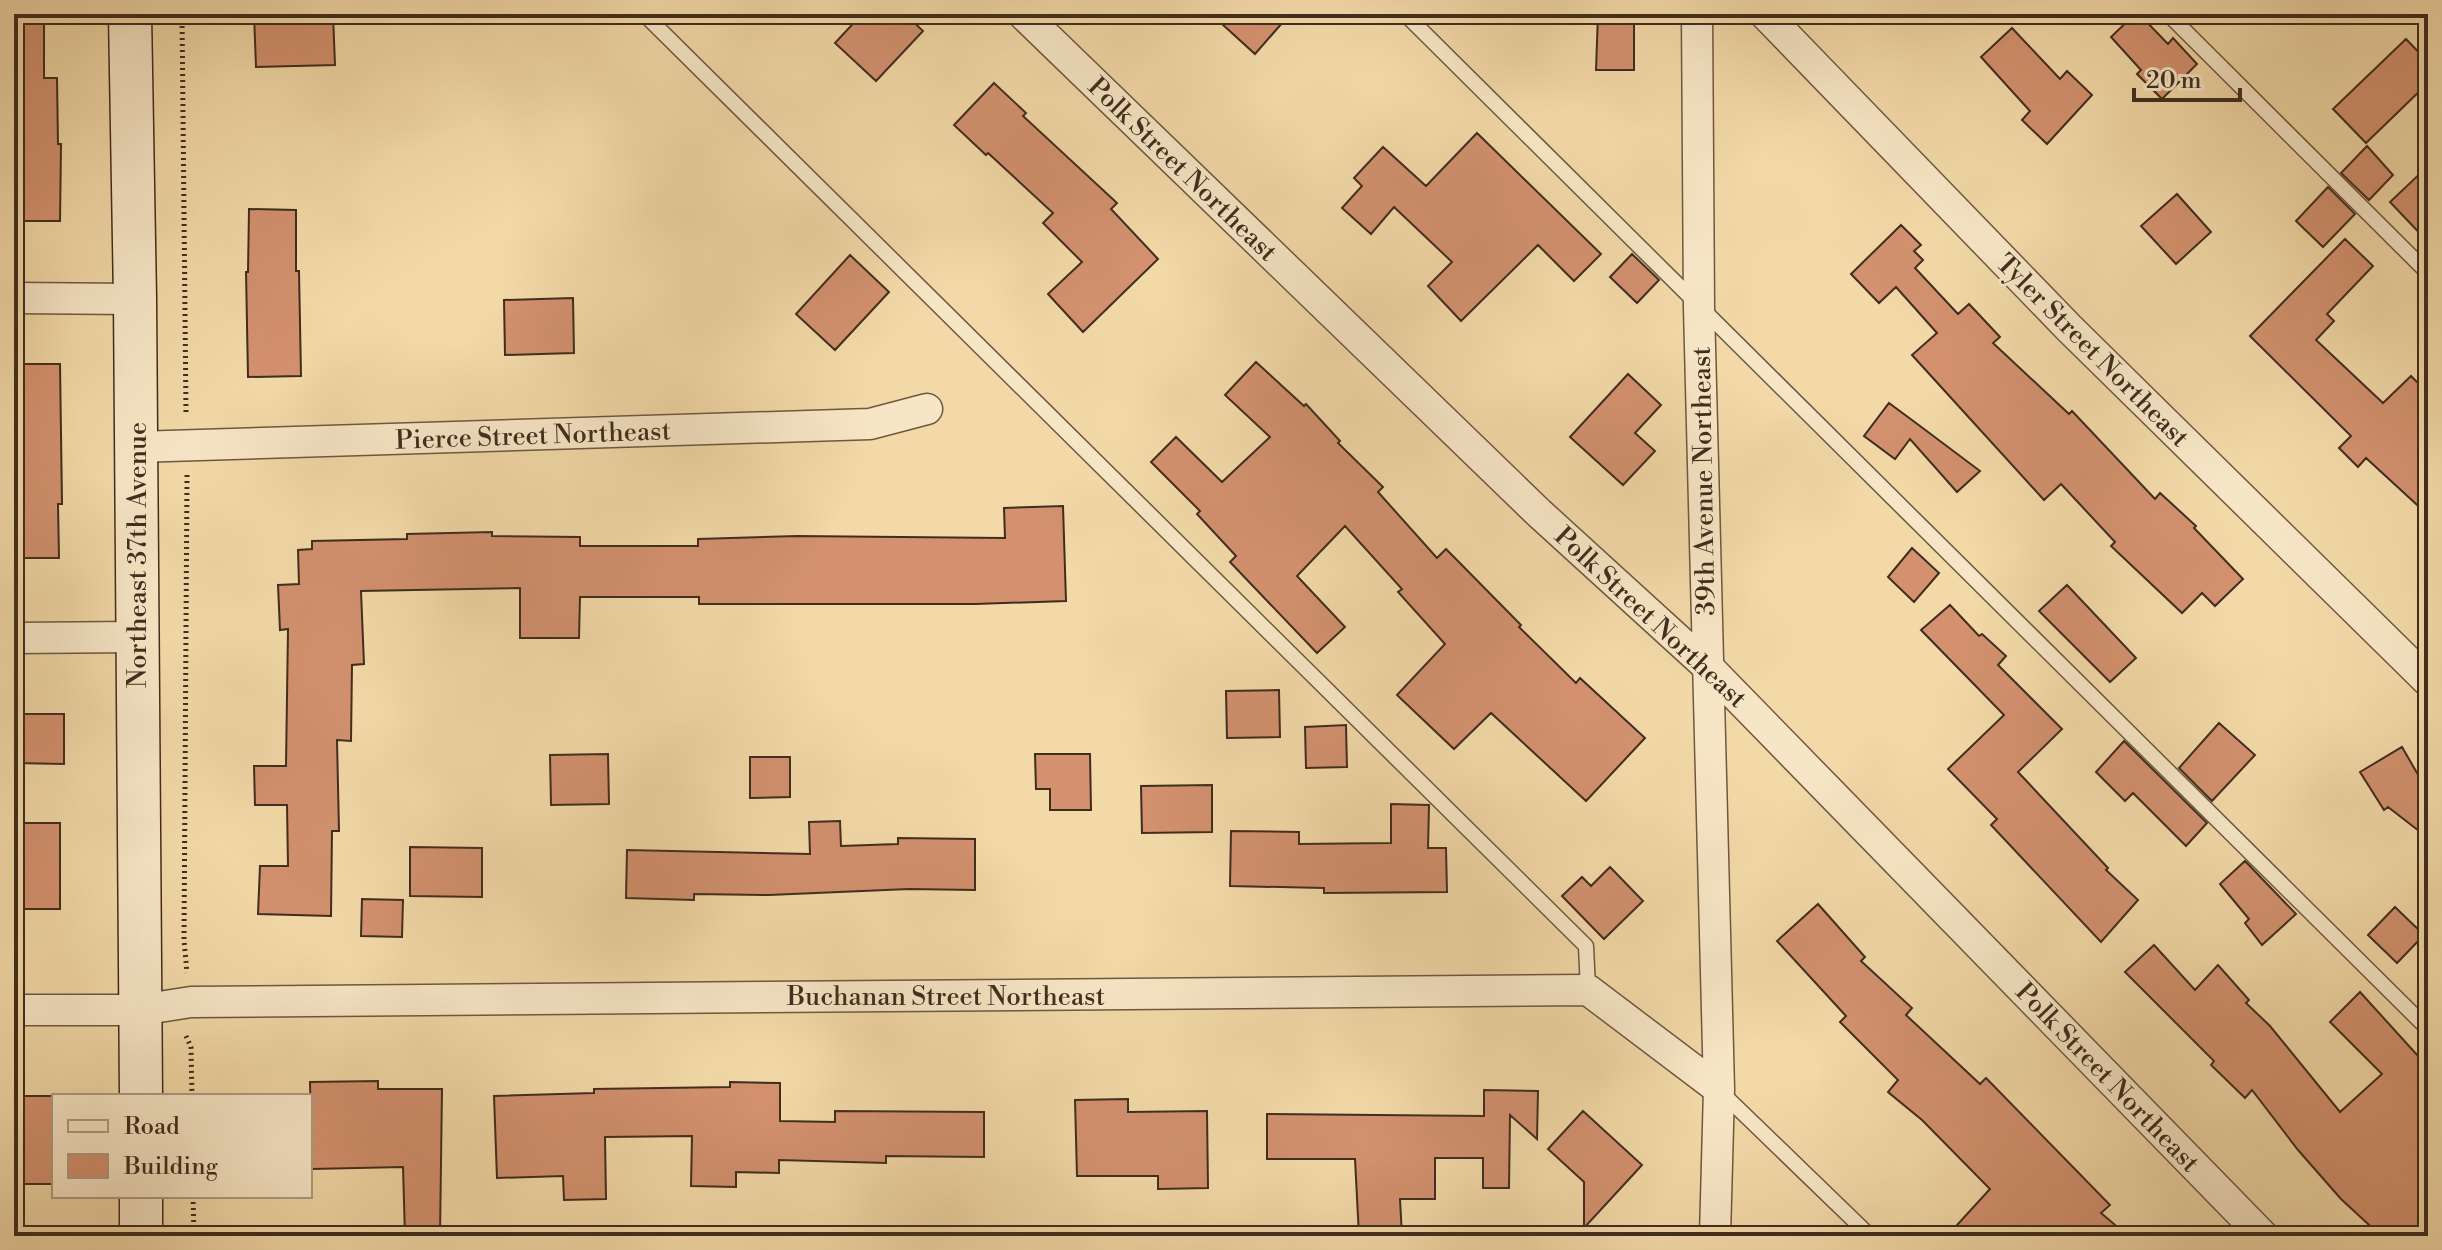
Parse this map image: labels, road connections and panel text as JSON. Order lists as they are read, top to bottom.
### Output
{
  "streets": {
    "street": [
      "Polk Street Northeast",
      "Tyler Street Northeast",
      "Pierce Street Northeast",
      "39th Avenue Northeast",
      "Northeast 37th Avenue",
      "Buchanan Street Northeast"
    ]
  },
  "crossings": [
    ["Polk Street Northeast", "39th Avenue Northeast"],
    ["Pierce Street Northeast", "Northeast 37th Avenue"],
    ["Northeast 37th Avenue", "Buchanan Street Northeast"]
  ],
  "legend": ["Road", "Building"],
  "scale_bar": "20 m"
}
